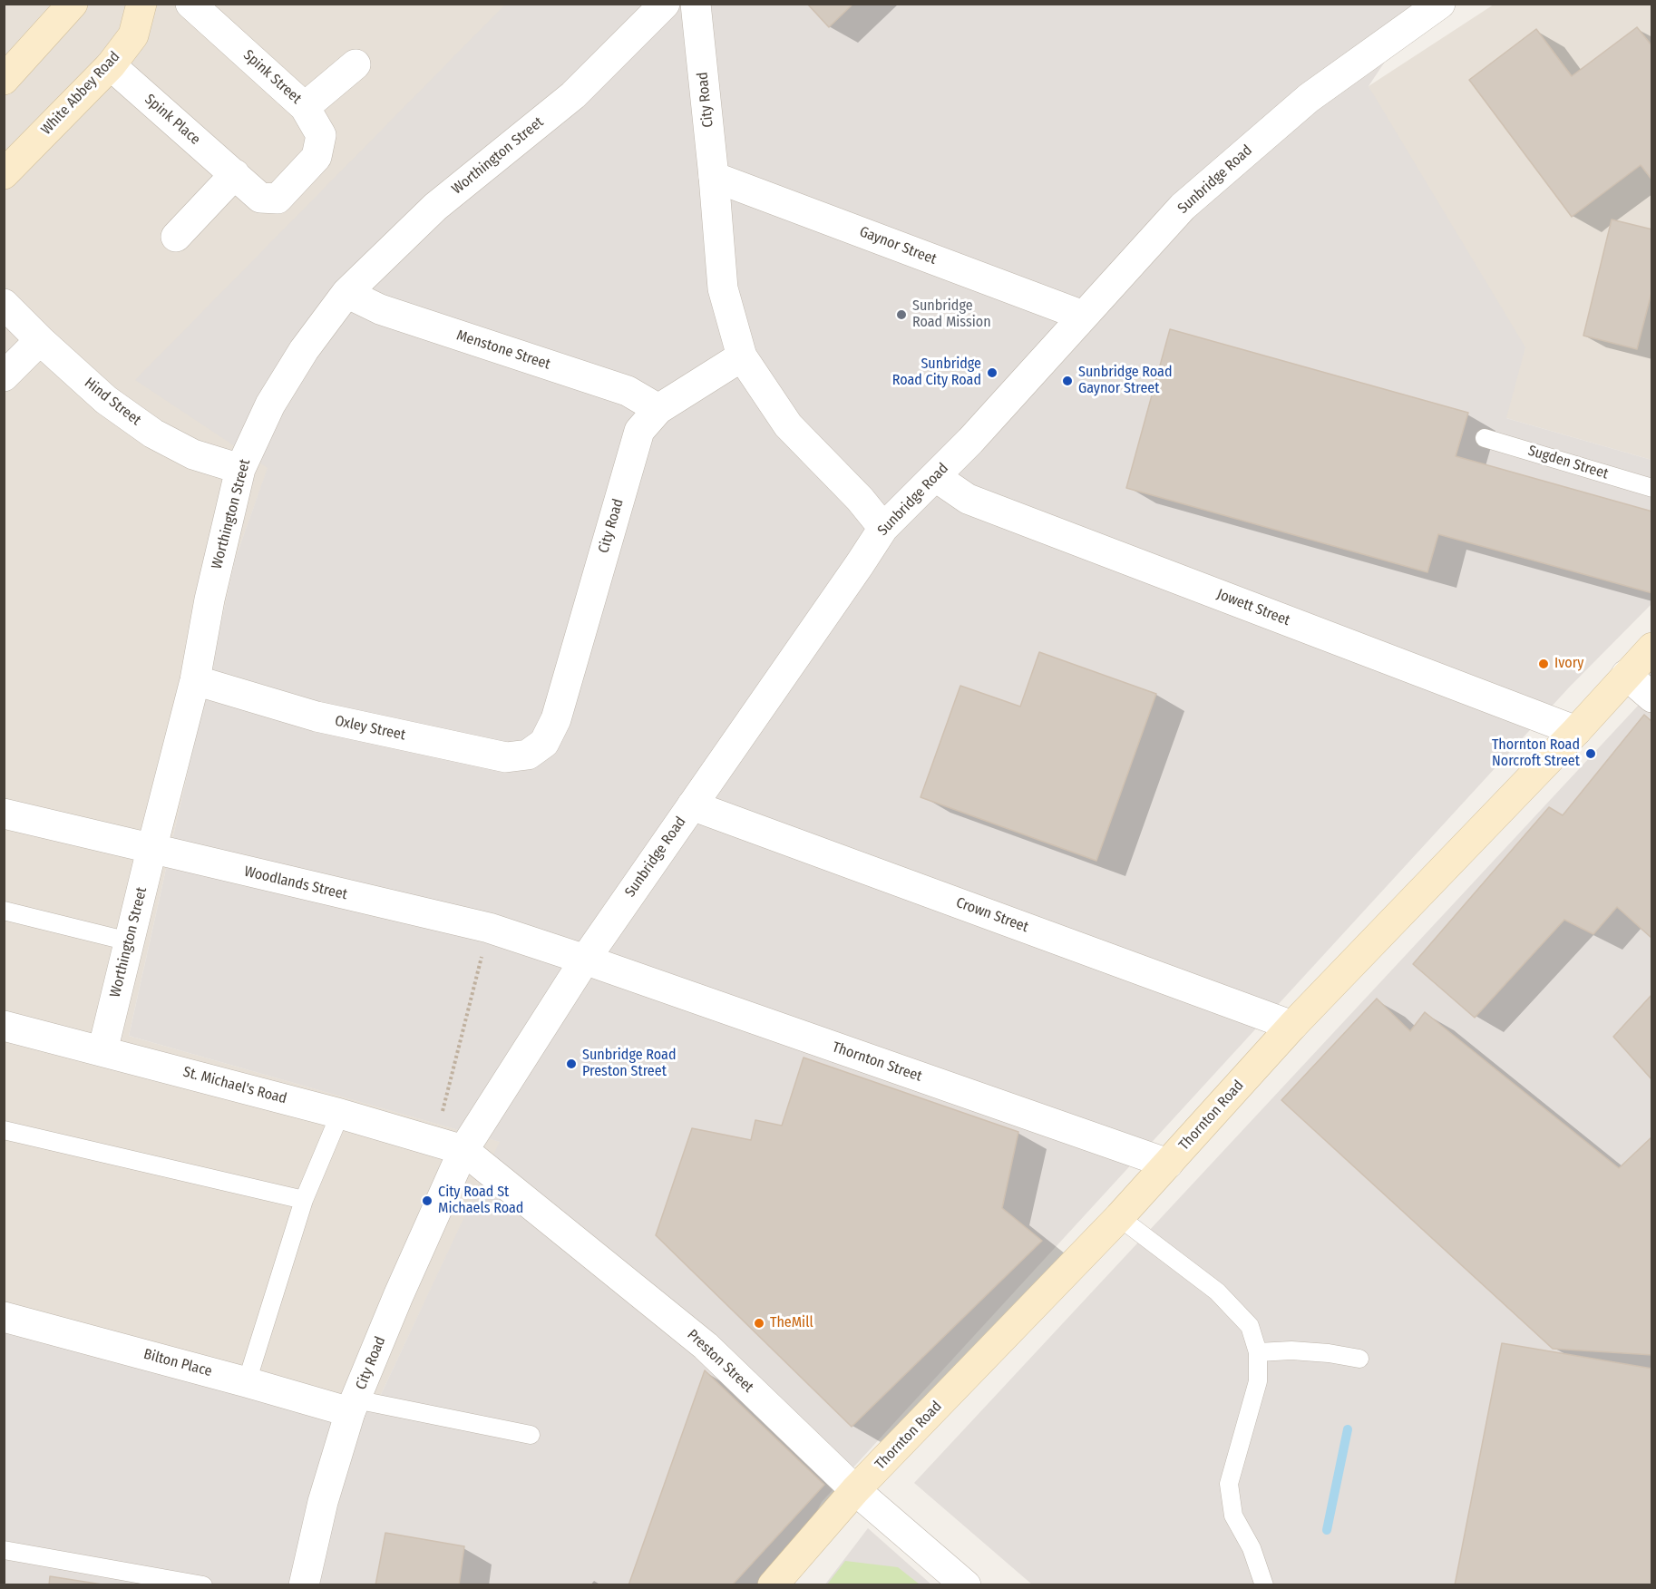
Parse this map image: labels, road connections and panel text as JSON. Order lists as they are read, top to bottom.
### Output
{
  "streets": {
    "main road": ["White Abbey Road", "Thornton Road"],
    "street": [
      "Spink Street",
      "City Road",
      "Spink Place",
      "Worthington Street",
      "Sunbridge Road",
      "Gaynor Street",
      "Menstone Street",
      "Hind Street",
      "Jowett Street",
      "Oxley Street",
      "Woodlands Street",
      "Crown Street",
      "Thornton Street",
      "St. Michael's Road",
      "Preston Street",
      "Bilton Place"
    ],
    "lane": ["Sugden Street"]
  },
  "crossings": [
    ["Spink Street", "Spink Place"],
    ["White Abbey Road", "Spink Place"],
    ["City Road", "Sunbridge Road"],
    ["City Road", "Gaynor Street"],
    ["City Road", "Menstone Street"],
    ["City Road", "Oxley Street"],
    ["City Road", "St. Michael's Road"],
    ["City Road", "Preston Street"],
    ["City Road", "Bilton Place"],
    ["Worthington Street", "Menstone Street"],
    ["Worthington Street", "Hind Street"],
    ["Worthington Street", "Oxley Street"],
    ["Worthington Street", "Woodlands Street"],
    ["Worthington Street", "St. Michael's Road"],
    ["Sunbridge Road", "Gaynor Street"],
    ["Sunbridge Road", "Jowett Street"],
    ["Sunbridge Road", "Woodlands Street"],
    ["Sunbridge Road", "Crown Street"],
    ["Sunbridge Road", "Thornton Street"],
    ["Sunbridge Road", "St. Michael's Road"],
    ["Sunbridge Road", "Preston Street"],
    ["Jowett Street", "Thornton Road"],
    ["Woodlands Street", "Thornton Street"],
    ["Crown Street", "Thornton Road"],
    ["Thornton Street", "Thornton Road"],
    ["St. Michael's Road", "Preston Street"],
    ["Thornton Road", "Preston Street"]
  ],
  "places": [
    "Sunbridge Road Mission",
    "Sunbridge Road City Road",
    "Sunbridge Road Gaynor Street",
    "Ivory",
    "Thornton Road Norcroft Street",
    "Sunbridge Road Preston Street",
    "City Road St Michaels Road",
    "TheMill"
  ]
}
